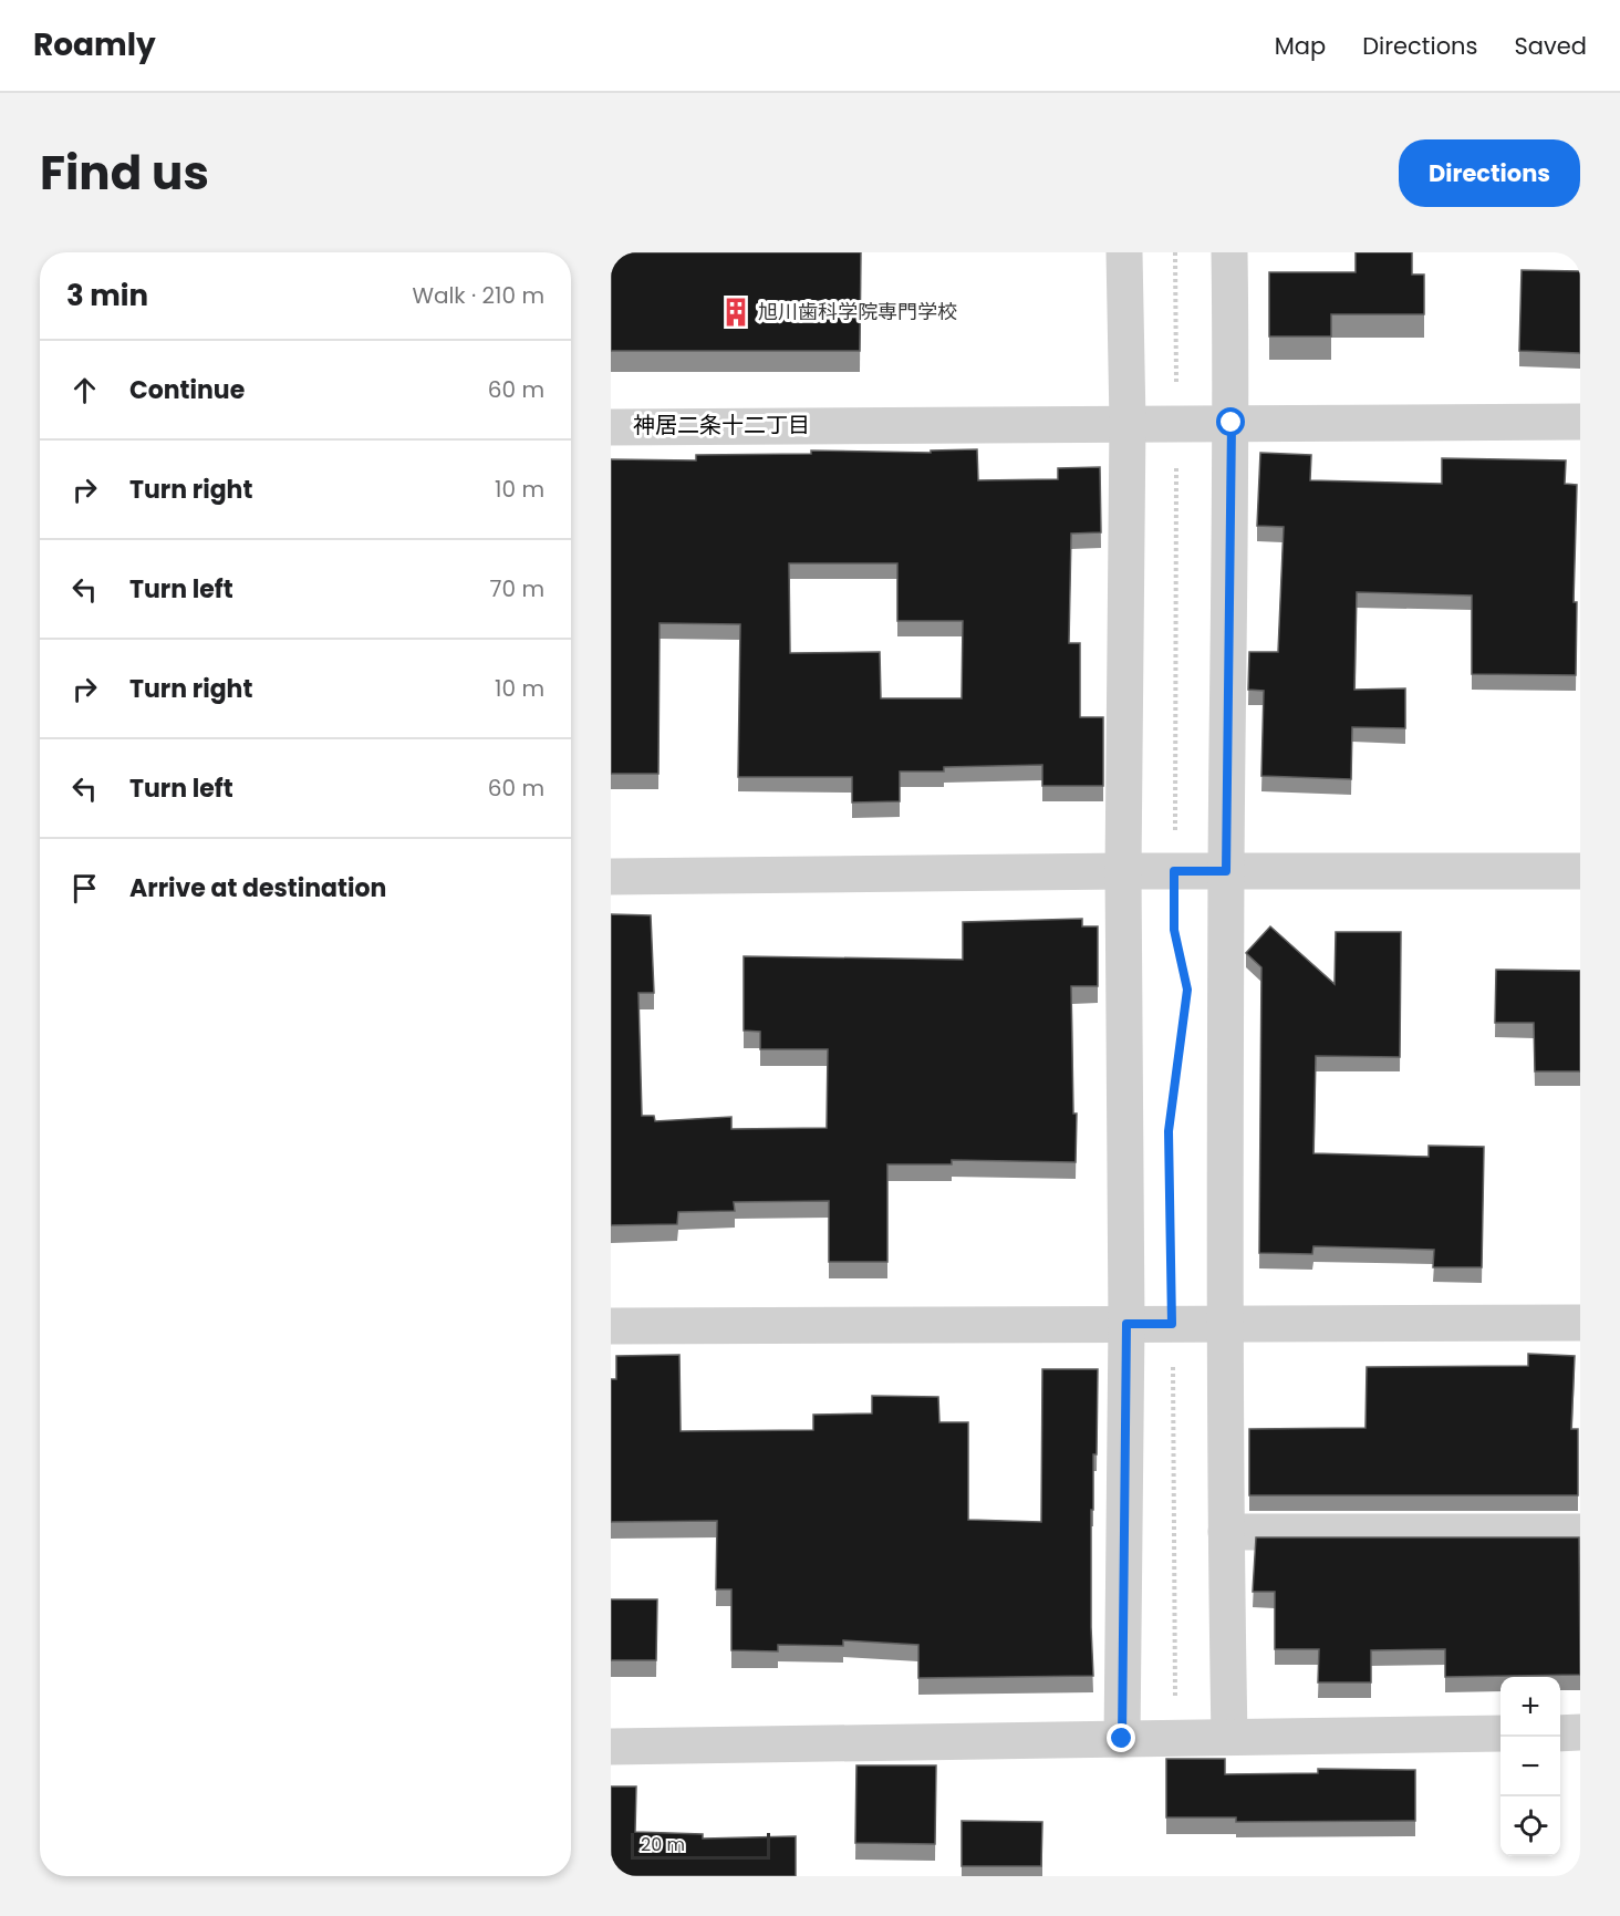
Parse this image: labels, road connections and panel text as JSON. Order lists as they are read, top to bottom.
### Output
{
  "districts": ["神居二条十二丁目"],
  "places": {
    "building": ["旭川歯科学院専門学校"]
  },
  "scale_bar": "20 m",
  "page": {
    "header": "Roamly",
    "nav": ["Map", "Directions", "Saved"],
    "title": "Find us",
    "buttons": "Directions",
    "heading": ["3 min", "Walk · 210 m"],
    "list": [
      ["Continue", "60 m"],
      ["Turn right", "10 m"],
      ["Turn left", "70 m"],
      ["Turn right", "10 m"],
      ["Turn left", "60 m"],
      "Arrive at destination"
    ],
    "map_buttons": ["+", "−"],
    "scale": "20 m"
  }
}
